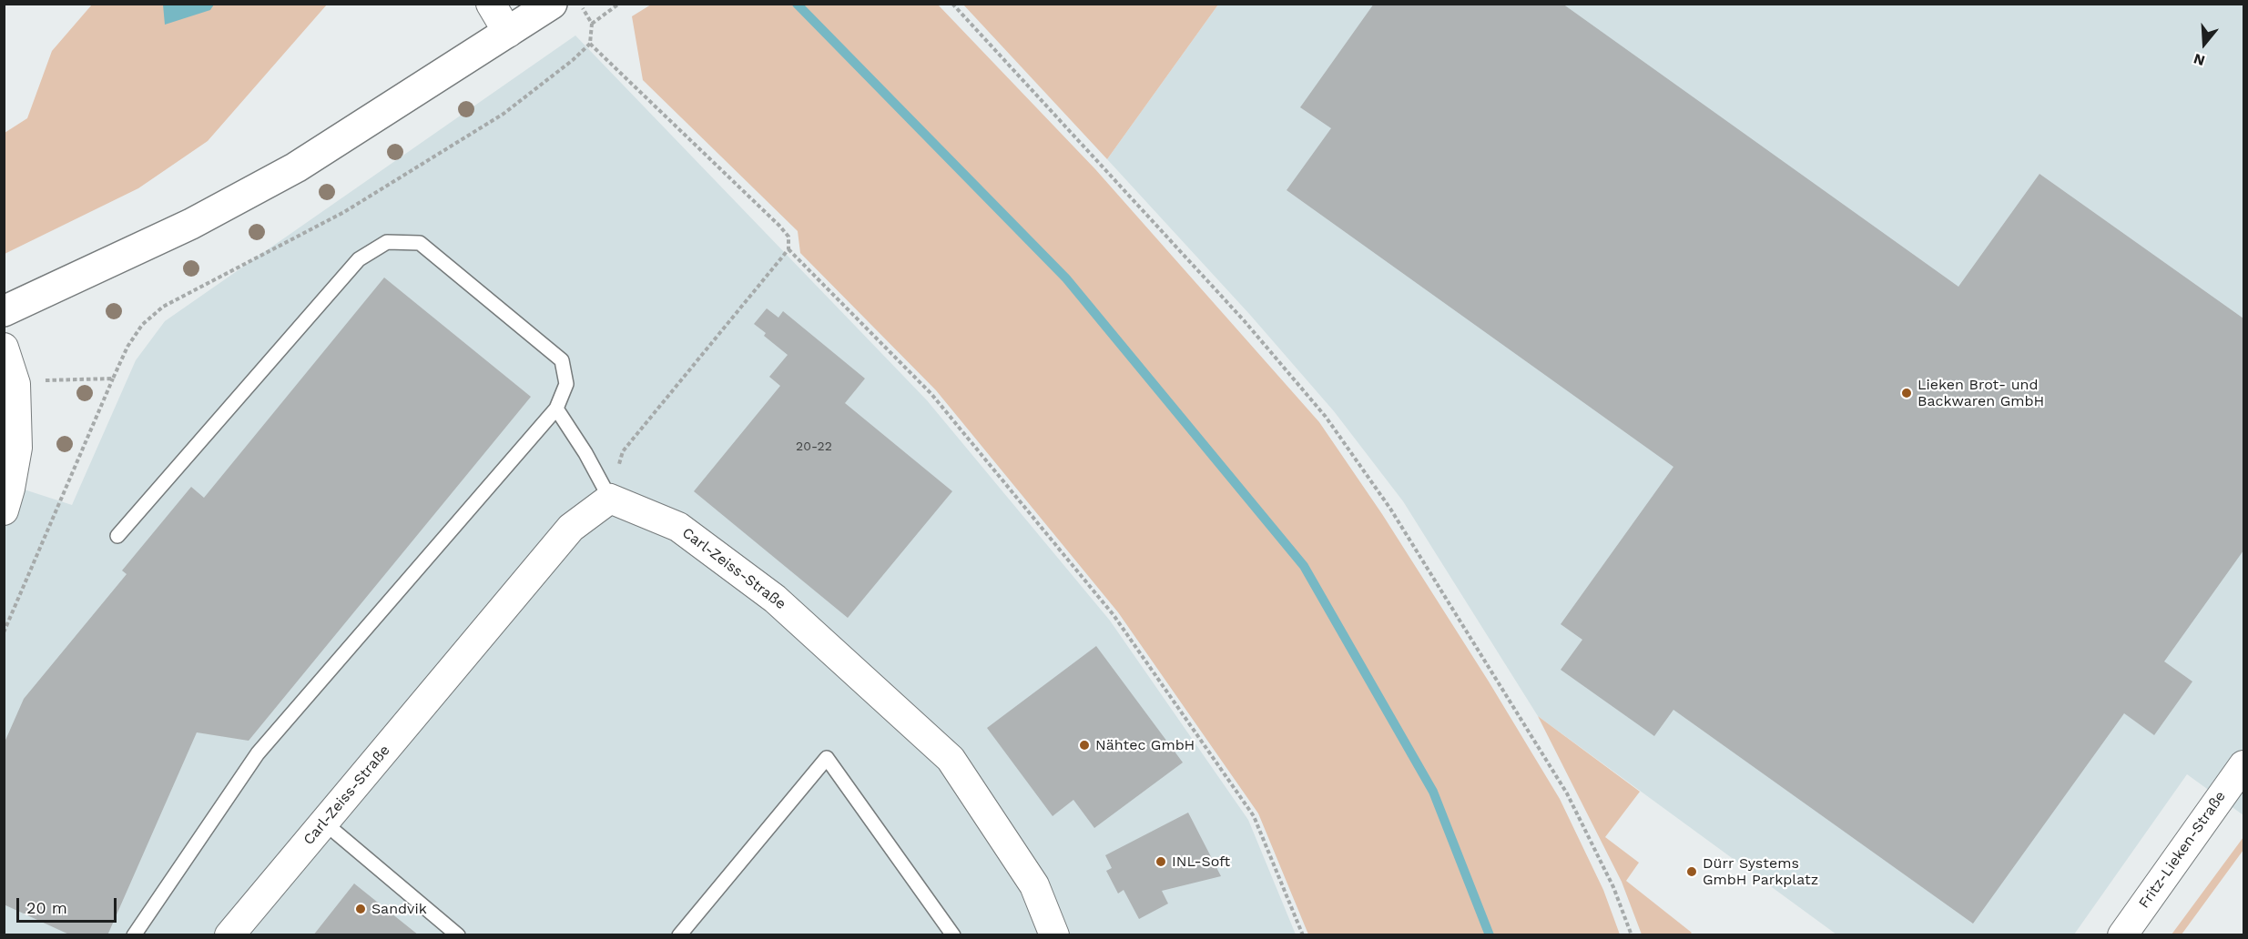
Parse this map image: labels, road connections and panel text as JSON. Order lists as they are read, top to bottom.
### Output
{
  "streets": {
    "street": ["Carl-Zeiss-Straße", "Fritz-Lieken-Straße"]
  },
  "places": [
    "Lieken Brot- und Backwaren GmbH",
    "Nähtec GmbH",
    "INL-Soft",
    "Dürr Systems GmbH Parkplatz",
    "Sandvik"
  ],
  "house_numbers": ["20-22"],
  "scale_bar": "20 m",
  "north": "bottom"
}
